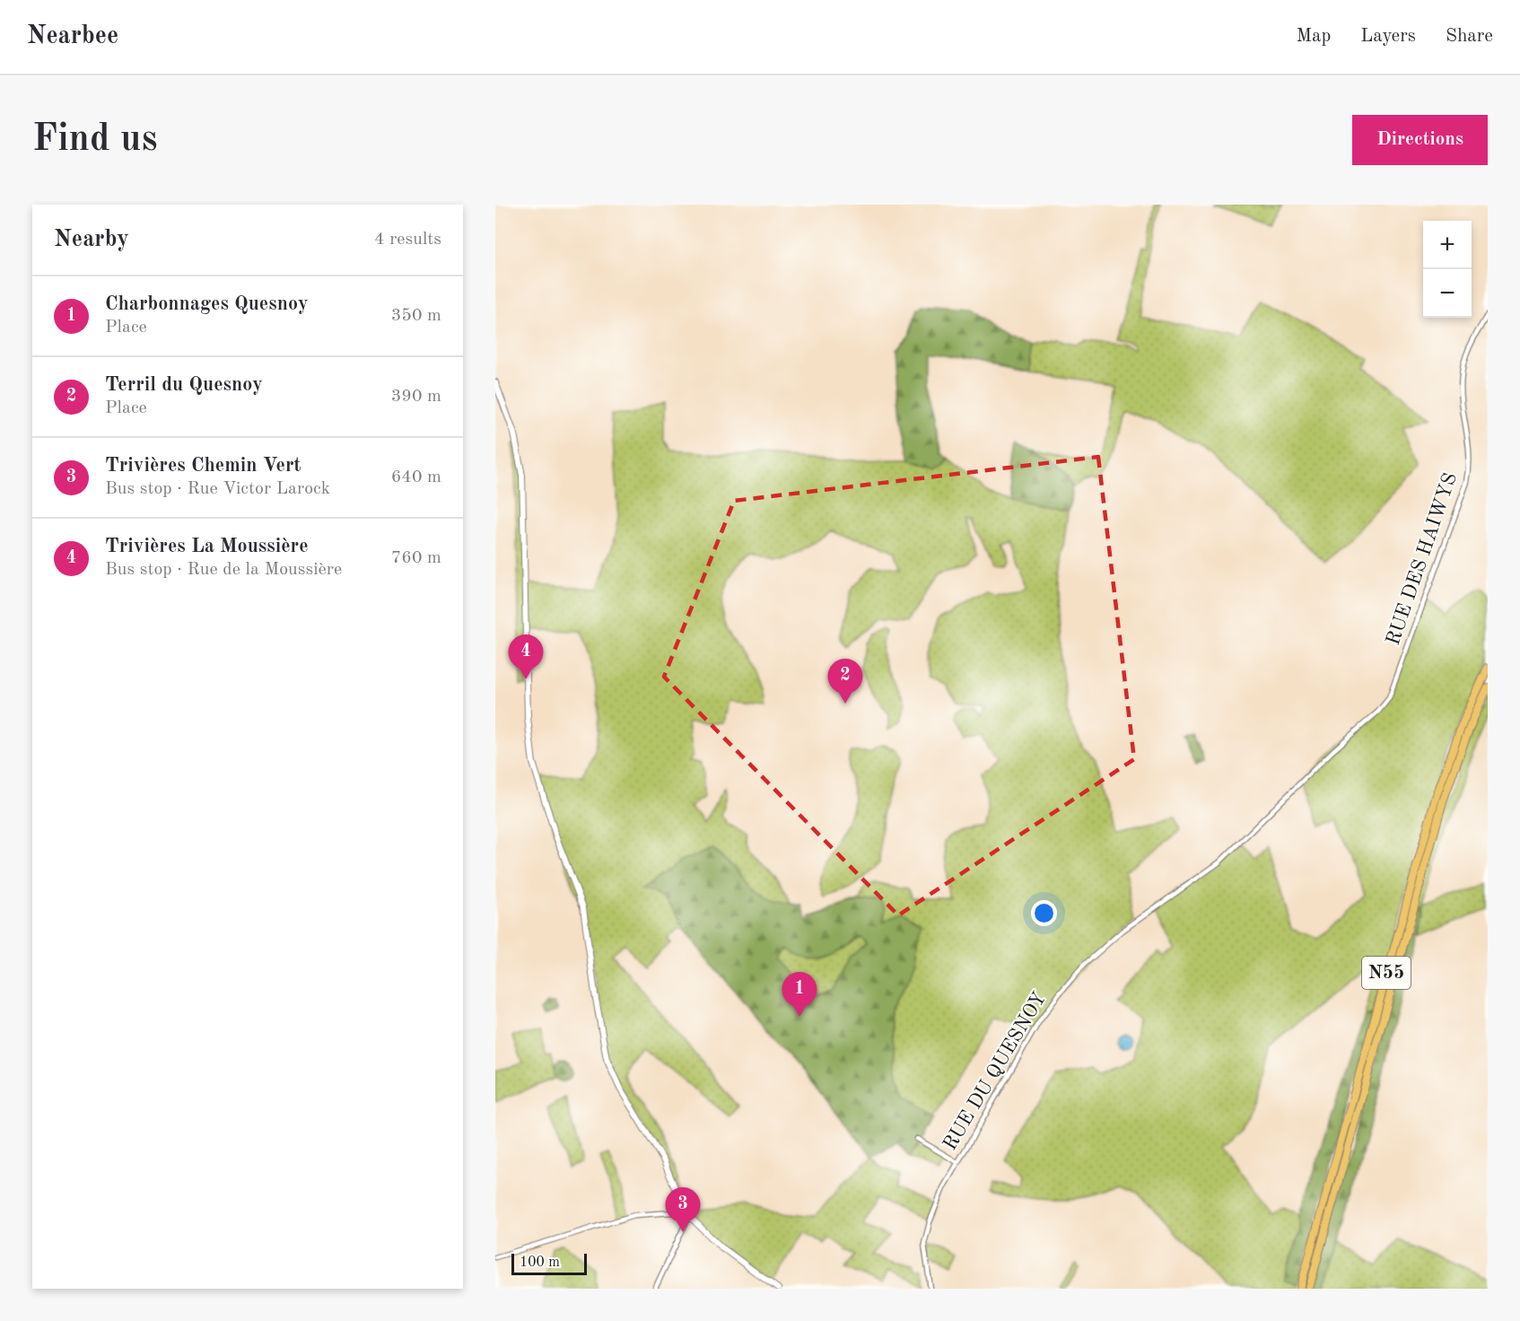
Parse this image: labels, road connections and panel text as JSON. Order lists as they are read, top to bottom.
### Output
{
  "streets": {
    "highway": ["N55"],
    "street": ["RUE DES HAIWYS", "RUE DU QUESNOY"]
  },
  "crossings": [
    ["RUE DES HAIWYS", "RUE DU QUESNOY"]
  ],
  "scale_bar": "100 m",
  "page": {
    "header": "Nearbee",
    "nav": ["Map", "Layers", "Share"],
    "buttons": "Directions",
    "title": "Find us",
    "heading": ["Nearby", "4 results"],
    "map_buttons": ["+", "−"],
    "list": [
      {
        "mark": "1",
        "name": "Charbonnages Quesnoy",
        "note": "Place",
        "value": "350 m"
      },
      {
        "mark": "2",
        "name": "Terril du Quesnoy",
        "note": "Place",
        "value": "390 m"
      },
      {
        "mark": "3",
        "name": "Trivières Chemin Vert",
        "note": "Bus stop · Rue Victor Larock",
        "value": "640 m"
      },
      {
        "mark": "4",
        "name": "Trivières La Moussière",
        "note": "Bus stop · Rue de la Moussière",
        "value": "760 m"
      }
    ],
    "pins": [
      "4",
      "2",
      "1",
      "3"
    ],
    "scale": "100 m"
  }
}
